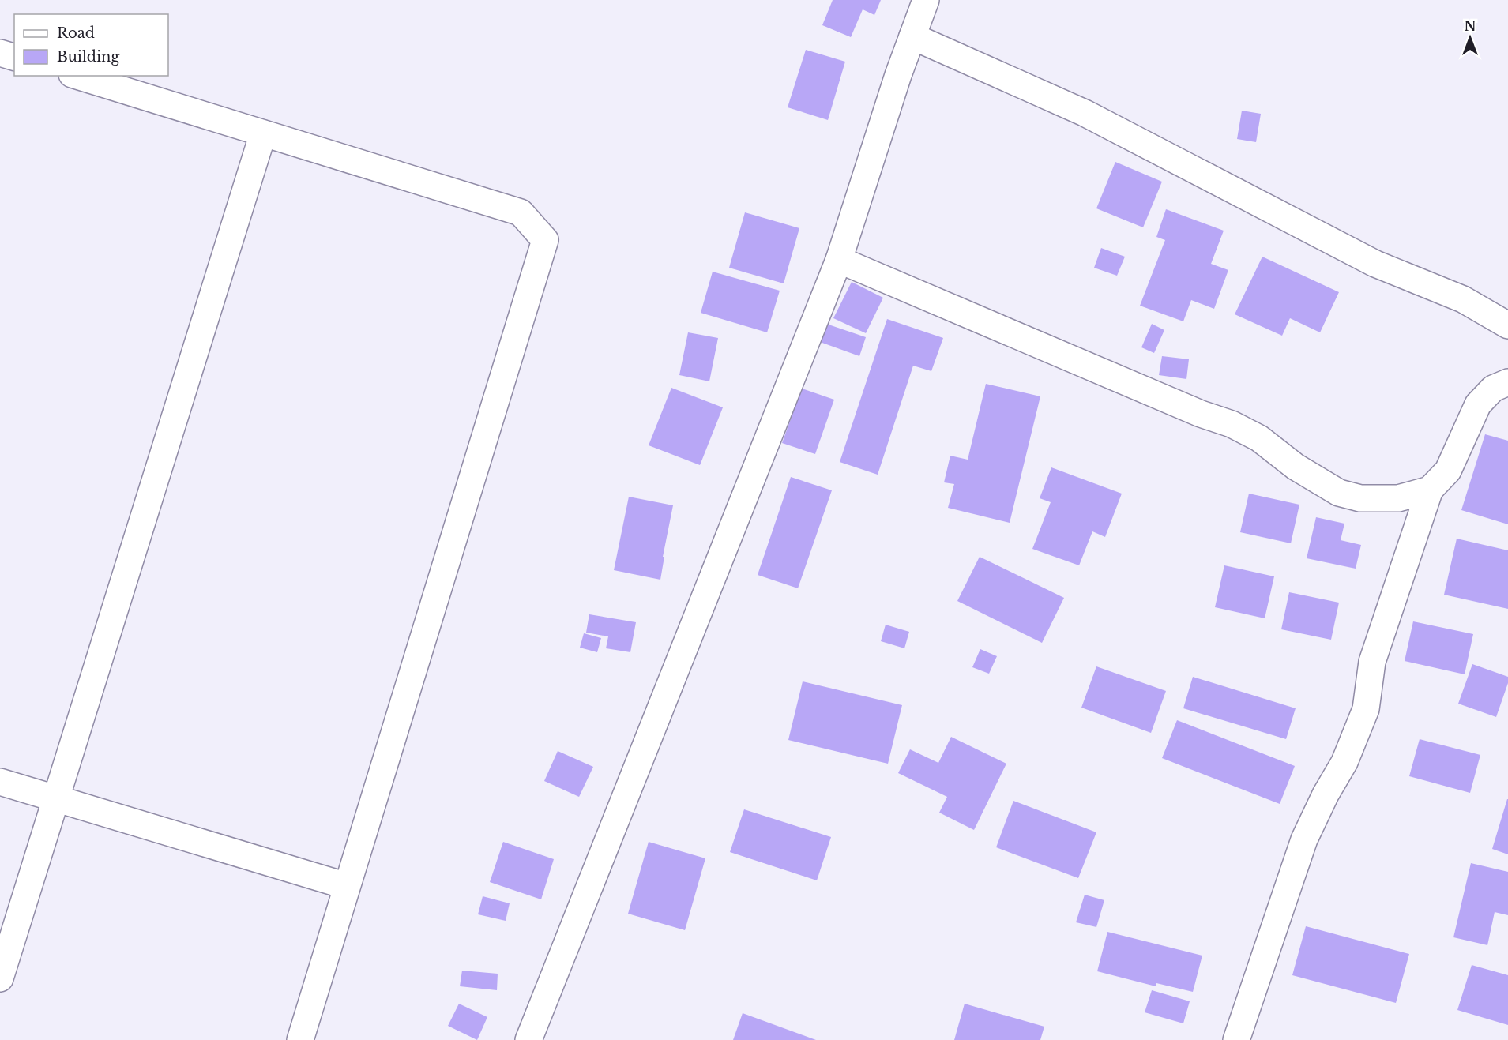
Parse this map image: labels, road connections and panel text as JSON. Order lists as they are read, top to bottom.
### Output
{
  "legend": ["Road", "Building"],
  "north": "top"
}
